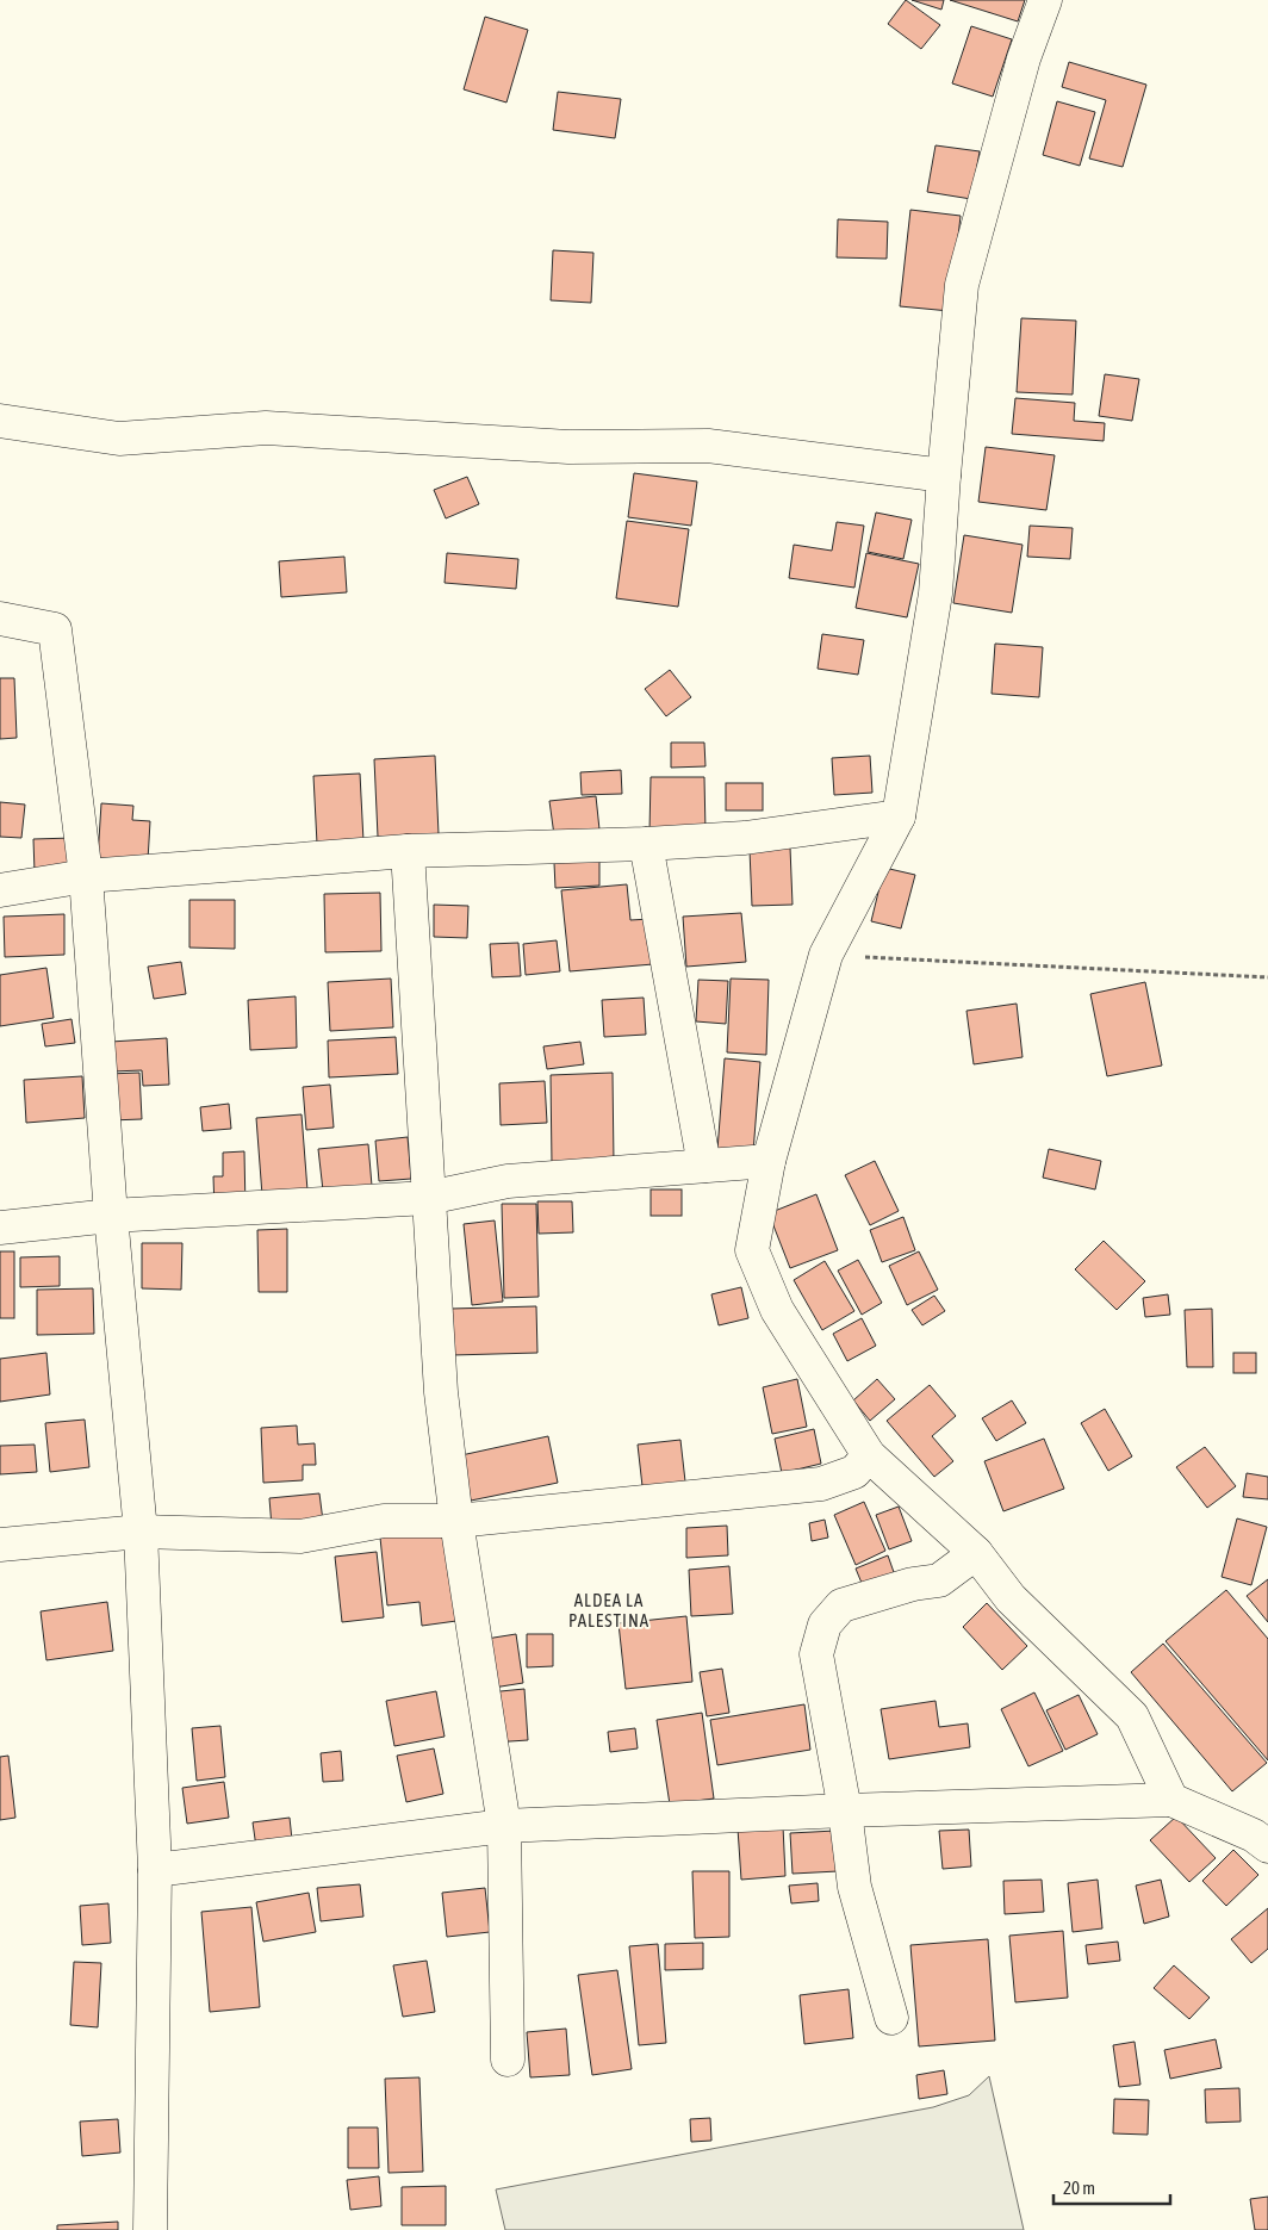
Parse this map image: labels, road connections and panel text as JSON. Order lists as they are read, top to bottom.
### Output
{
  "districts": ["ALDEA LA PALESTINA"],
  "scale_bar": "20 m"
}
